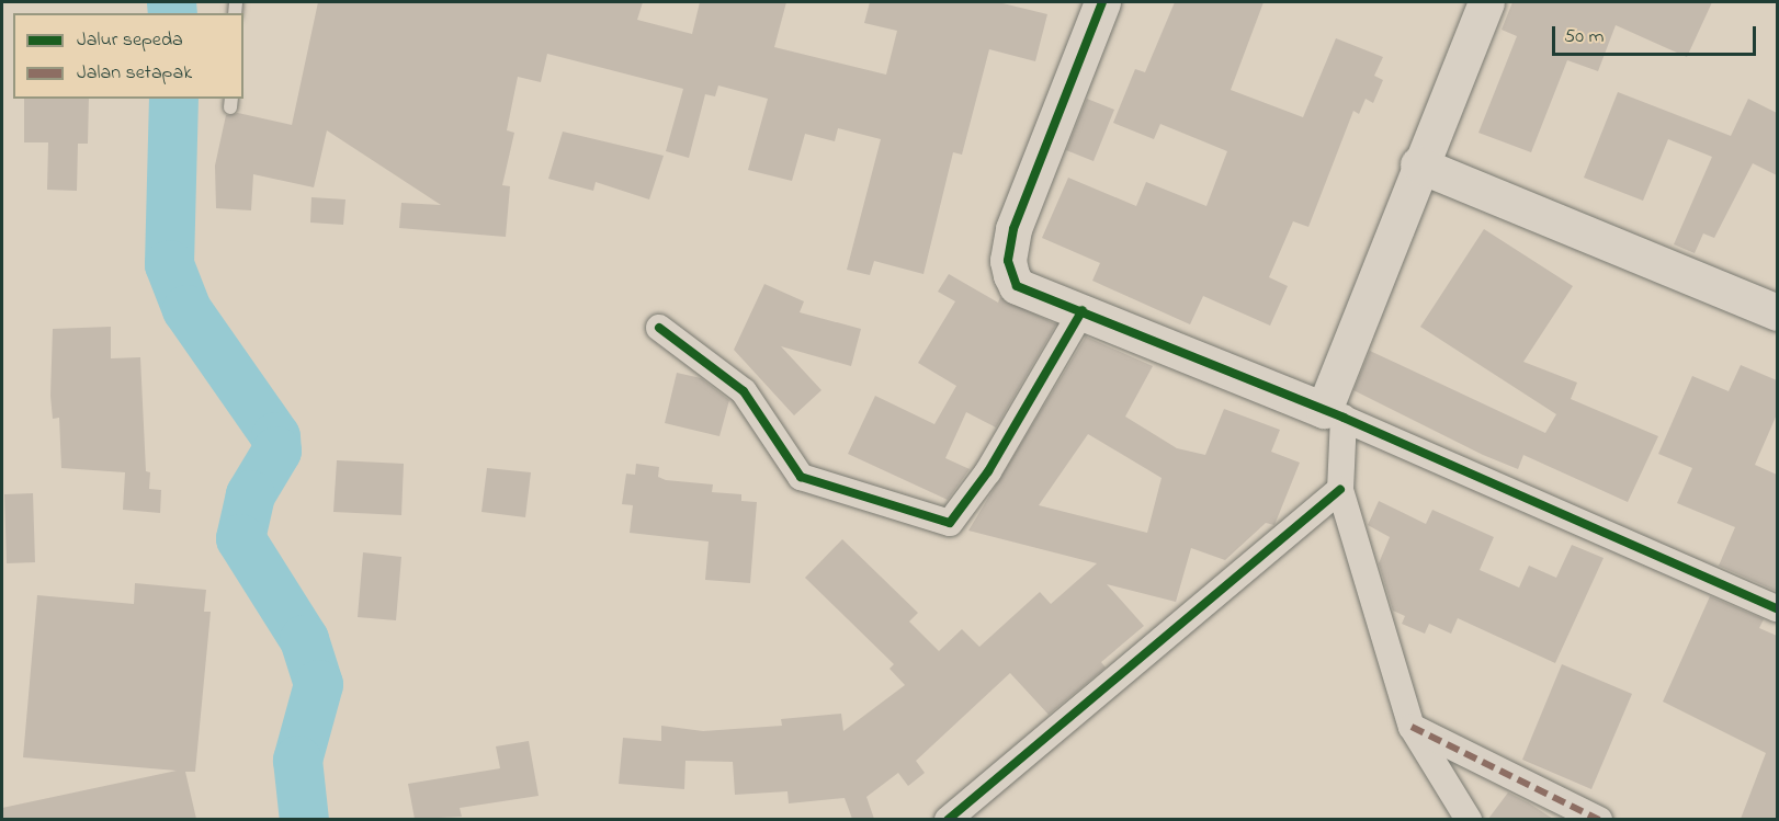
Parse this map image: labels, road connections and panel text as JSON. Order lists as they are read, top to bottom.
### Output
{
  "legend": ["Jalur sepeda", "Jalan setapak"],
  "scale_bar": "50 m"
}
